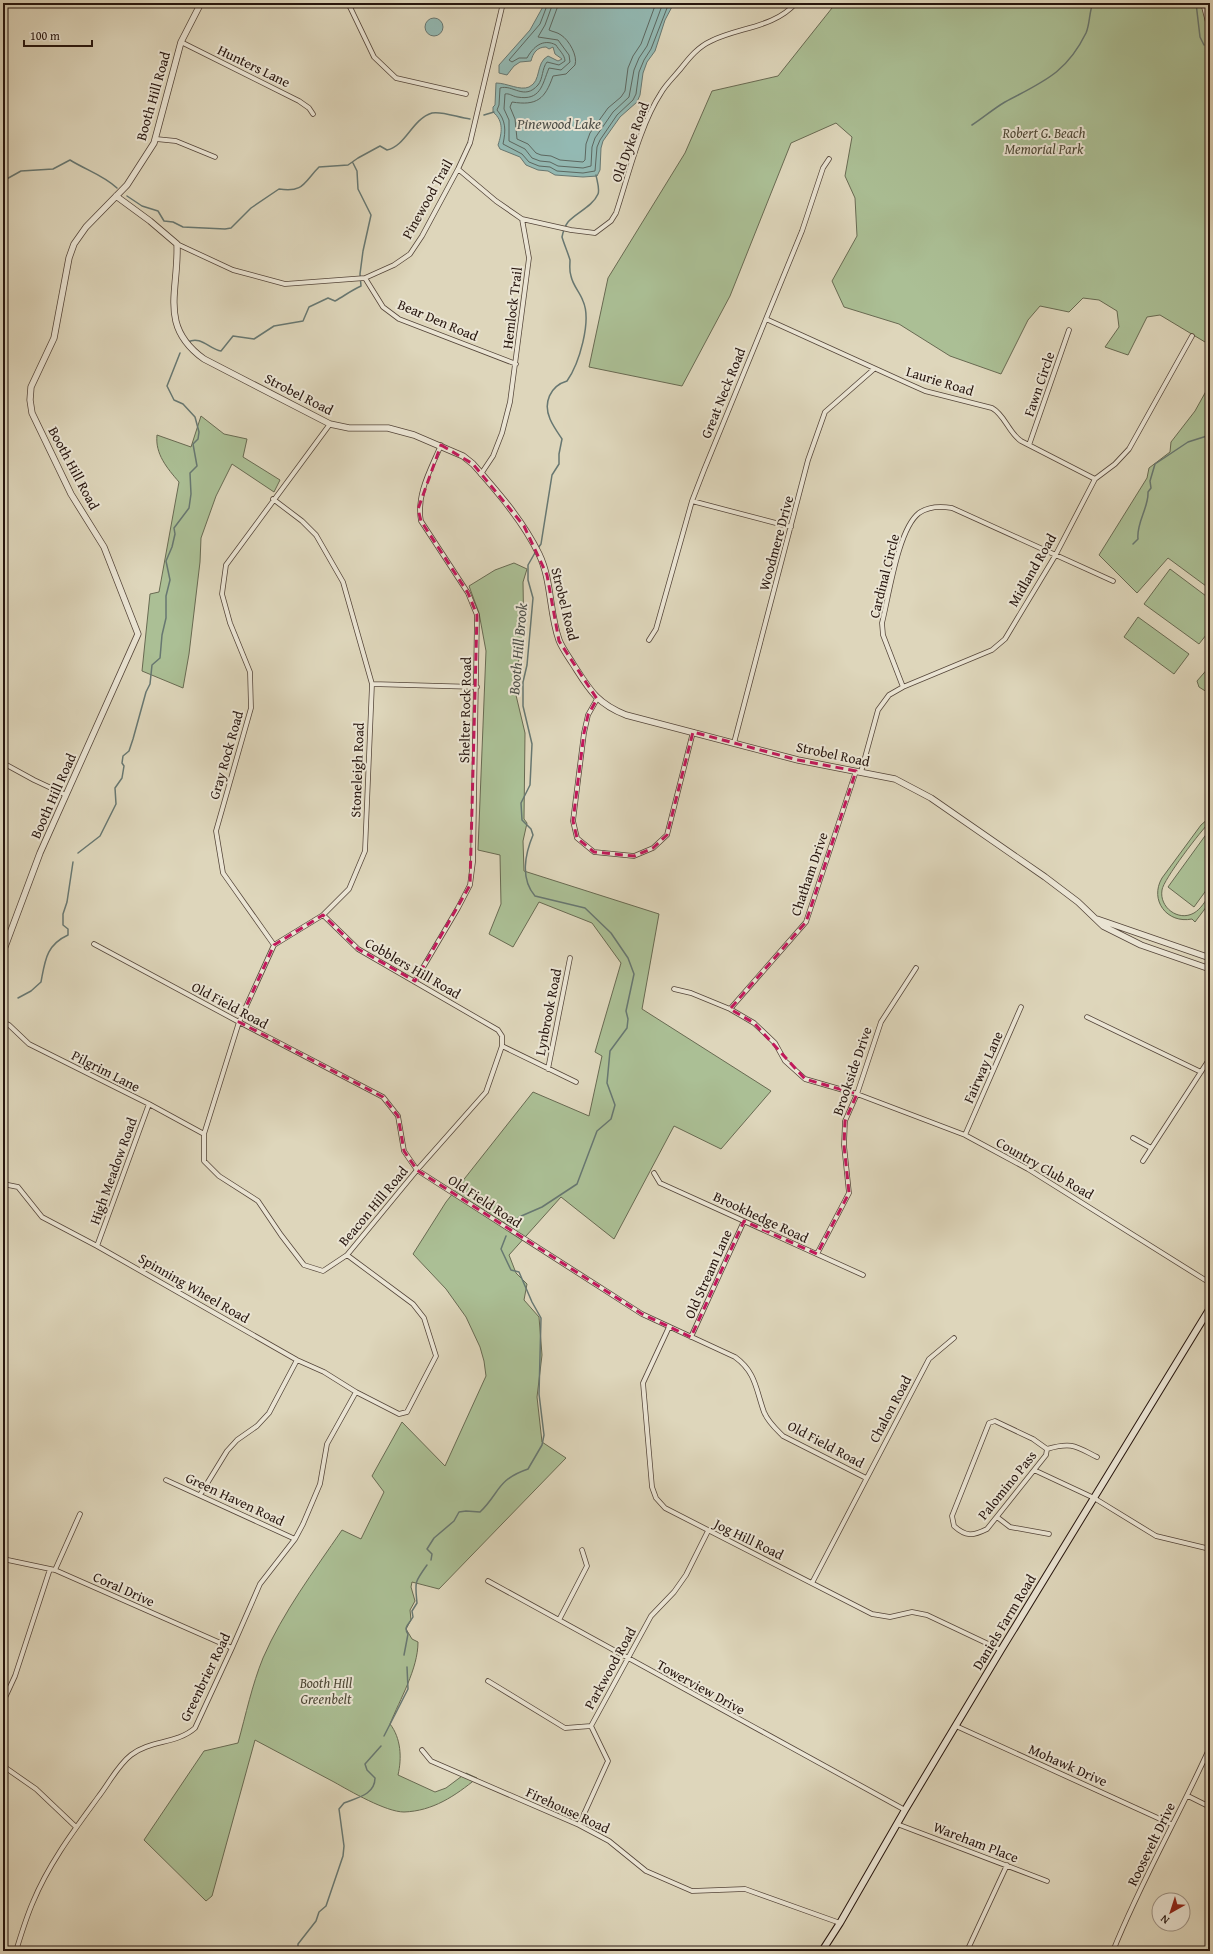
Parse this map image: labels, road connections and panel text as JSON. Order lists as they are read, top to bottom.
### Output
{
  "streets": {
    "main road": ["Daniels Farm Road"],
    "street": [
      "Hunters Lane",
      "Booth Hill Road",
      "Old Dyke Road",
      "Pinewood Trail",
      "Hemlock Trail",
      "Bear Den Road",
      "Laurie Road",
      "Fawn Circle",
      "Great Neck Road",
      "Strobel Road",
      "Woodmere Drive",
      "Midland Road",
      "Cardinal Circle",
      "Shelter Rock Road",
      "Gray Rock Road",
      "Stoneleigh Road",
      "Chatham Drive",
      "Cobblers Hill Road",
      "Old Field Road",
      "Lynbrook Road",
      "Fairway Lane",
      "Pilgrim Lane",
      "Brookside Drive",
      "Country Club Road",
      "High Meadow Road",
      "Beacon Hill Road",
      "Brookhedge Road",
      "Old Stream Lane",
      "Spinning Wheel Road",
      "Chalon Road",
      "Palomino Pass",
      "Green Haven Road",
      "Jog Hill Road",
      "Coral Drive",
      "Parkwood Road",
      "Greenbrier Road",
      "Towerview Drive",
      "Mohawk Drive",
      "Firehouse Road",
      "Wareham Place",
      "Roosevelt Drive"
    ]
  },
  "crossings": [
    ["Hunters Lane", "Booth Hill Road"],
    ["Booth Hill Road", "Pinewood Trail"],
    ["Old Dyke Road", "Hemlock Trail"],
    ["Pinewood Trail", "Bear Den Road"],
    ["Pinewood Trail", "Strobel Road"],
    ["Hemlock Trail", "Bear Den Road"],
    ["Hemlock Trail", "Strobel Road"],
    ["Laurie Road", "Fawn Circle"],
    ["Laurie Road", "Great Neck Road"],
    ["Laurie Road", "Woodmere Drive"],
    ["Laurie Road", "Midland Road"],
    ["Strobel Road", "Woodmere Drive"],
    ["Strobel Road", "Midland Road"],
    ["Strobel Road", "Shelter Rock Road"],
    ["Strobel Road", "Gray Rock Road"],
    ["Strobel Road", "Chatham Drive"],
    ["Midland Road", "Cardinal Circle"],
    ["Midland Road", "Chatham Drive"],
    ["Shelter Rock Road", "Cobblers Hill Road"],
    ["Gray Rock Road", "Stoneleigh Road"],
    ["Stoneleigh Road", "Cobblers Hill Road"],
    ["Chatham Drive", "Country Club Road"],
    ["Cobblers Hill Road", "Beacon Hill Road"],
    ["Old Field Road", "Beacon Hill Road"],
    ["Old Field Road", "Old Stream Lane"],
    ["Old Field Road", "Chalon Road"],
    ["Old Field Road", "Jog Hill Road"],
    ["Fairway Lane", "Country Club Road"],
    ["Pilgrim Lane", "High Meadow Road"],
    ["Pilgrim Lane", "Beacon Hill Road"],
    ["Brookside Drive", "Country Club Road"],
    ["Brookside Drive", "Brookhedge Road"],
    ["High Meadow Road", "Spinning Wheel Road"],
    ["Beacon Hill Road", "Spinning Wheel Road"],
    ["Brookhedge Road", "Old Stream Lane"],
    ["Spinning Wheel Road", "Greenbrier Road"],
    ["Chalon Road", "Jog Hill Road"],
    ["Green Haven Road", "Greenbrier Road"],
    ["Jog Hill Road", "Daniels Farm Road"],
    ["Jog Hill Road", "Parkwood Road"],
    ["Coral Drive", "Greenbrier Road"],
    ["Daniels Farm Road", "Towerview Drive"],
    ["Daniels Farm Road", "Mohawk Drive"],
    ["Daniels Farm Road", "Firehouse Road"],
    ["Daniels Farm Road", "Wareham Place"],
    ["Parkwood Road", "Towerview Drive"],
    ["Parkwood Road", "Firehouse Road"],
    ["Mohawk Drive", "Roosevelt Drive"]
  ],
  "water": ["Pinewood Lake", "Booth Hill Brook"],
  "parks": ["Robert G. Beach Memorial Park", "Booth Hill Greenbelt"],
  "scale_bar": "100 m",
  "north": "bottom left"
}
